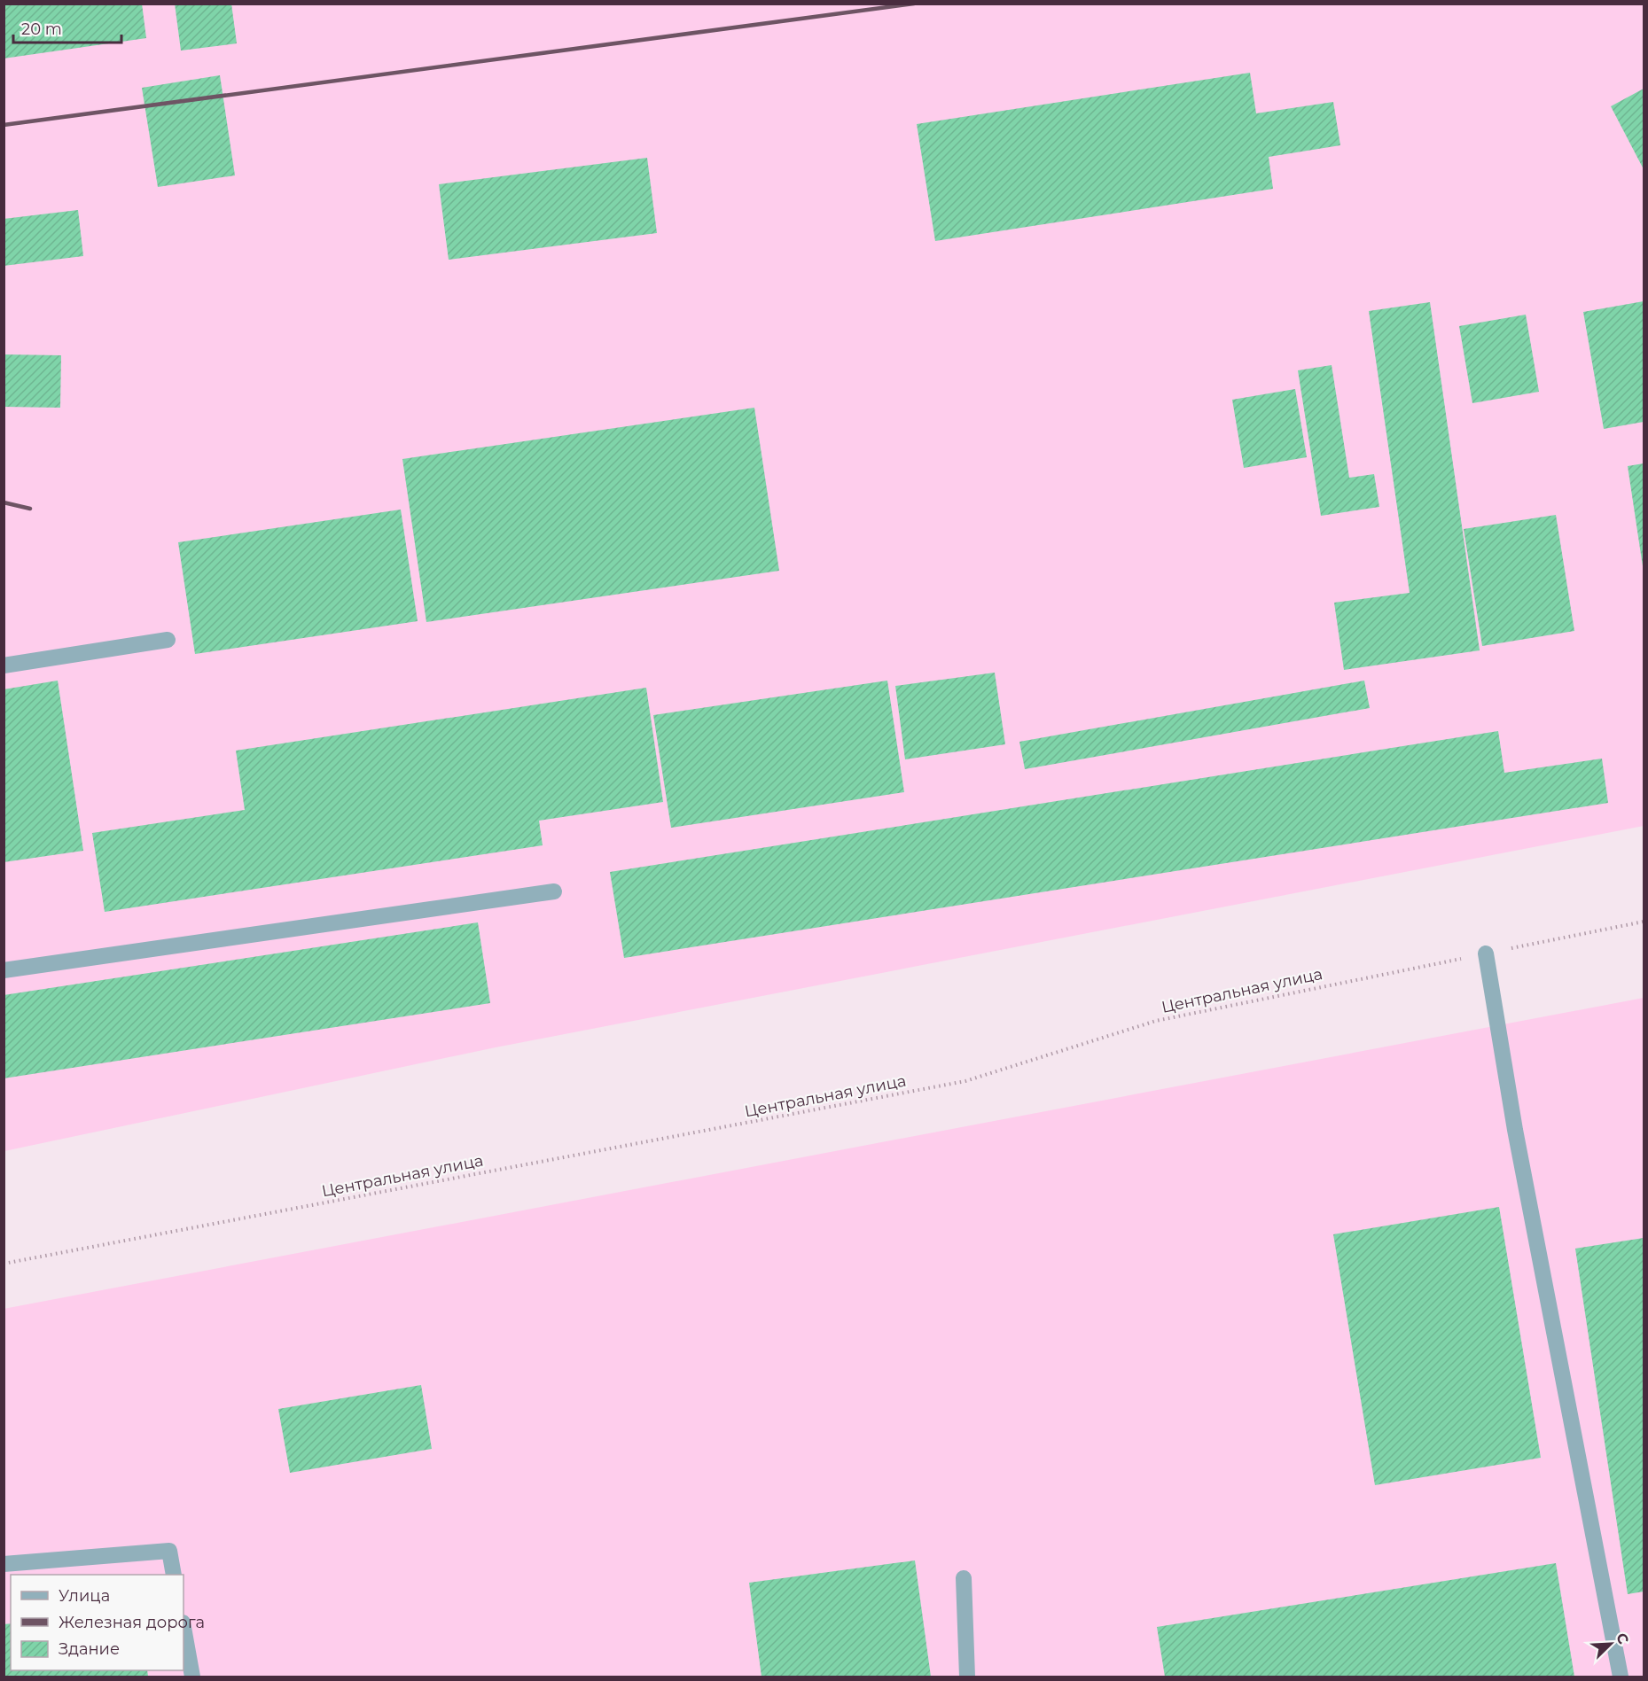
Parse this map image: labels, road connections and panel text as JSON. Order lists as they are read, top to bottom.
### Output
{
  "streets": {
    "path": ["Центральная улица"]
  },
  "legend": ["Улица", "Железная дорога", "Здание"],
  "scale_bar": "20 m",
  "north": "top right"
}
